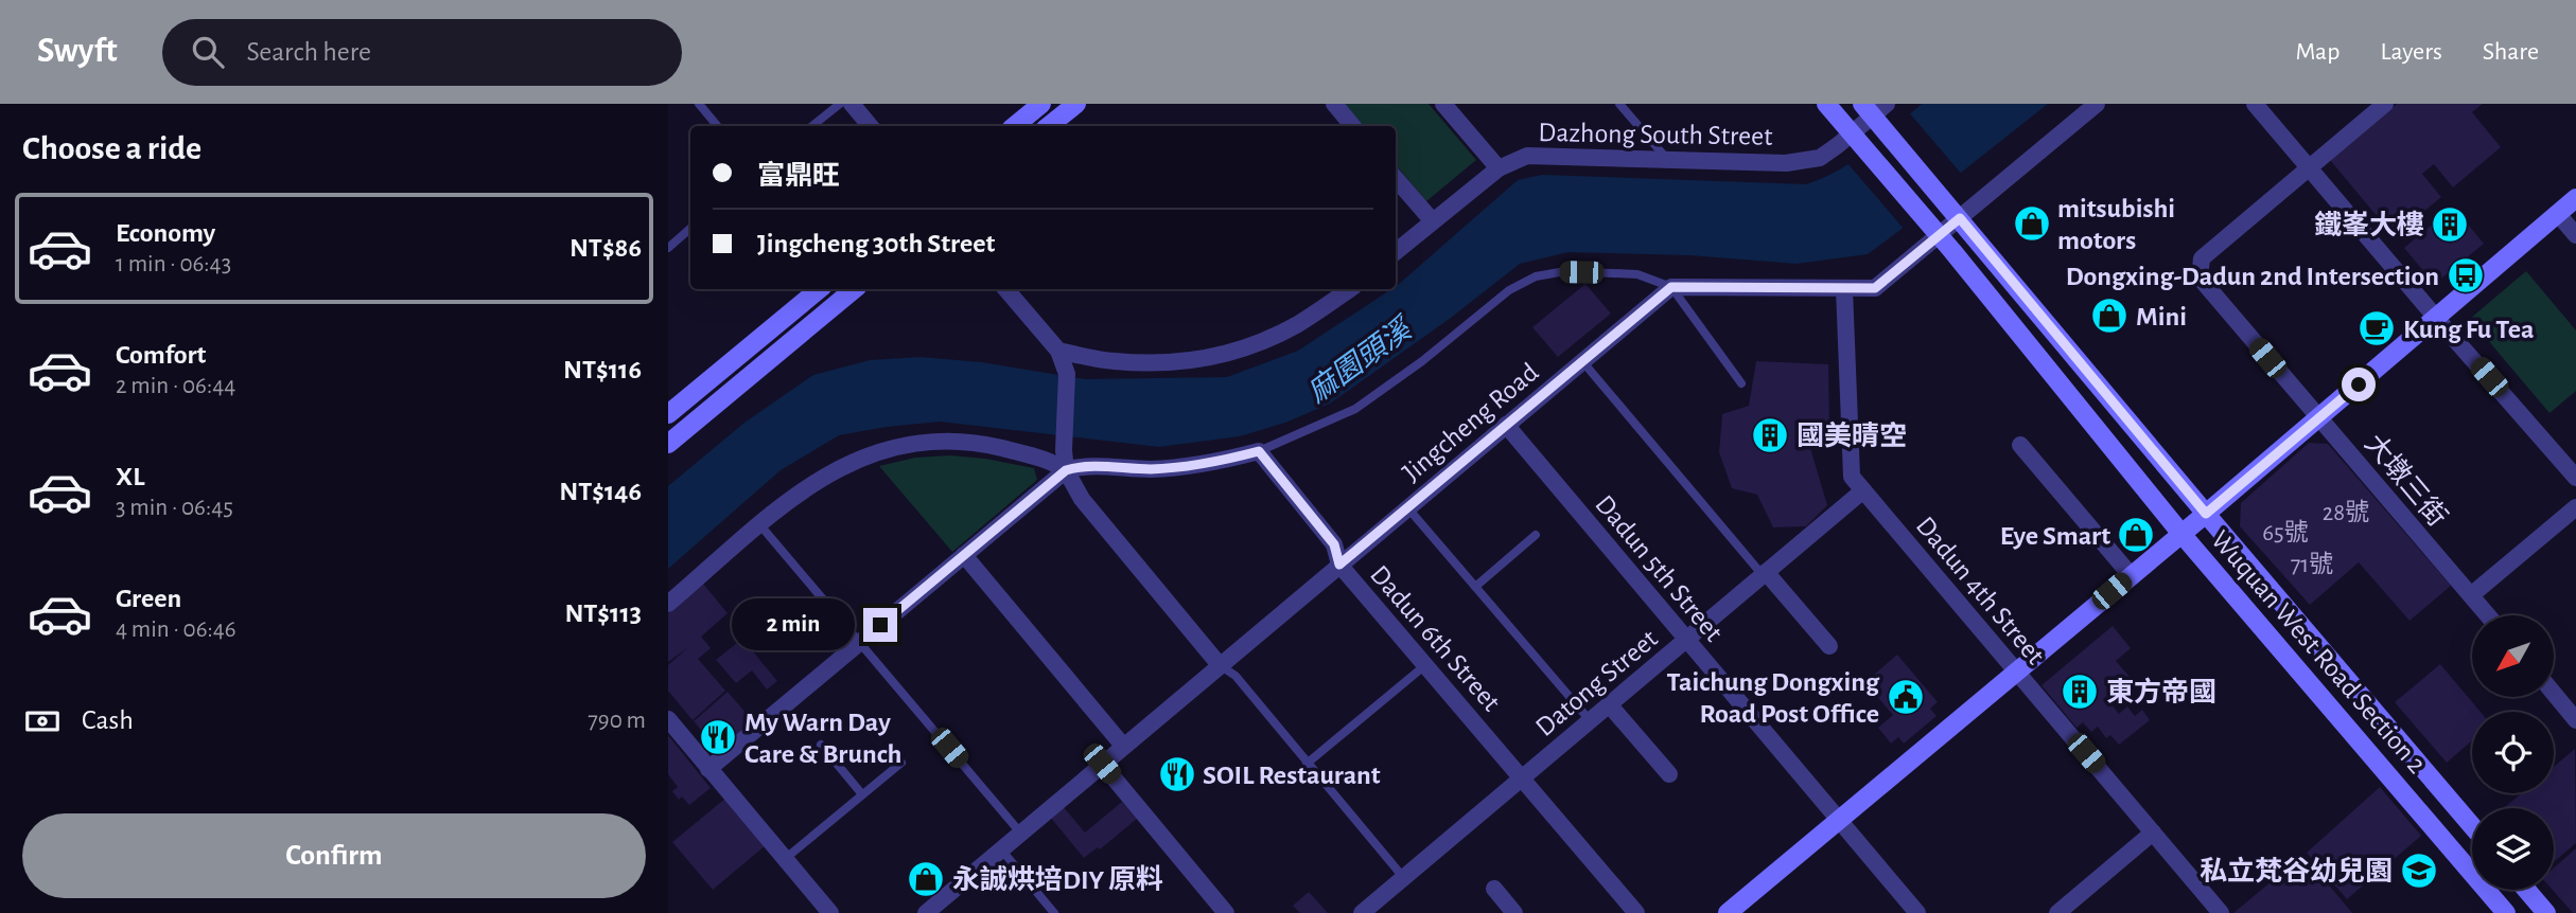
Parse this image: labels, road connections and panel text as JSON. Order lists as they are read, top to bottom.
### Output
{
  "streets": {
    "main road": ["Wuquan West Road Section 2"],
    "street": [
      "Dazhong South Street",
      "Jingcheng Road",
      "大墩三街",
      "Dadun 5th Street",
      "Dadun 4th Street",
      "Dadun 6th Street",
      "Datong Street"
    ]
  },
  "crossings": [
    ["Dazhong South Street", "Wuquan West Road Section 2"],
    ["Jingcheng Road", "Dadun 5th Street"],
    ["Jingcheng Road", "Dadun 6th Street"],
    ["Dadun 5th Street", "Datong Street"],
    ["Dadun 4th Street", "Datong Street"],
    ["Dadun 6th Street", "Datong Street"]
  ],
  "water": ["麻園頭溪"],
  "places": {
    "shop": [
      "mitsubishi motors",
      "Mini",
      "Eye Smart",
      "永誠烘培DIY 原料"
    ],
    "building": ["鐵峯大樓", "國美晴空", "東方帝國"],
    "bus stop": ["Dongxing-Dadun 2nd Intersection"],
    "cafe": ["Kung Fu Tea"],
    "public building": ["Taichung Dongxing Road Post Office"],
    "restaurant": ["My Warn Day Care & Brunch", "SOIL Restaurant"],
    "school or university": ["私立梵谷幼兒園"]
  },
  "house_numbers": ["28號", "65號", "71號"],
  "north": "bottom left",
  "page": {
    "header": "Swyft",
    "search": "Search here",
    "nav": ["Map", "Layers", "Share"],
    "heading": "Choose a ride",
    "banner": ["富鼎旺", "Jingcheng 30th Street"],
    "list": [
      {
        "name": "Economy",
        "note": "1 min · 06:43",
        "value": "NT$86"
      },
      {
        "name": "Comfort",
        "note": "2 min · 06:44",
        "value": "NT$116"
      },
      {
        "name": "XL",
        "note": "3 min · 06:45",
        "value": "NT$146"
      },
      {
        "name": "Green",
        "note": "4 min · 06:46",
        "value": "NT$113"
      }
    ],
    "bubble": "2 min",
    "pay": ["Cash", "790 m"],
    "buttons": "Confirm"
  }
}
